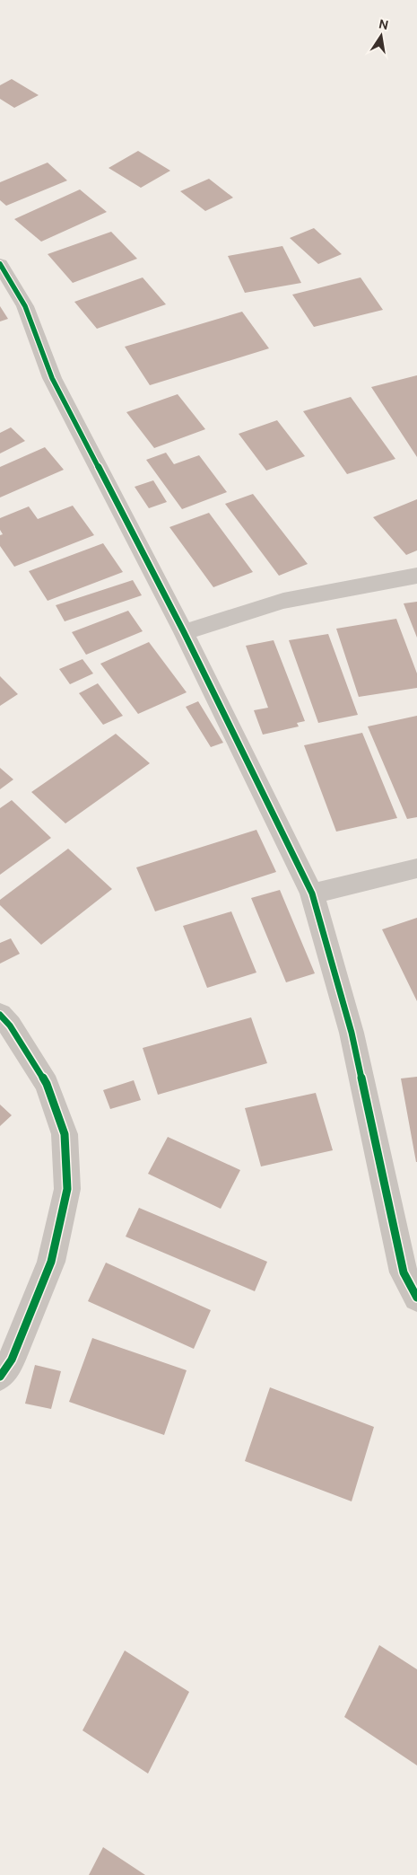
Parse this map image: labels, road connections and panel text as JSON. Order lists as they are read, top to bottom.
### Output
{
  "north": "top"
}
